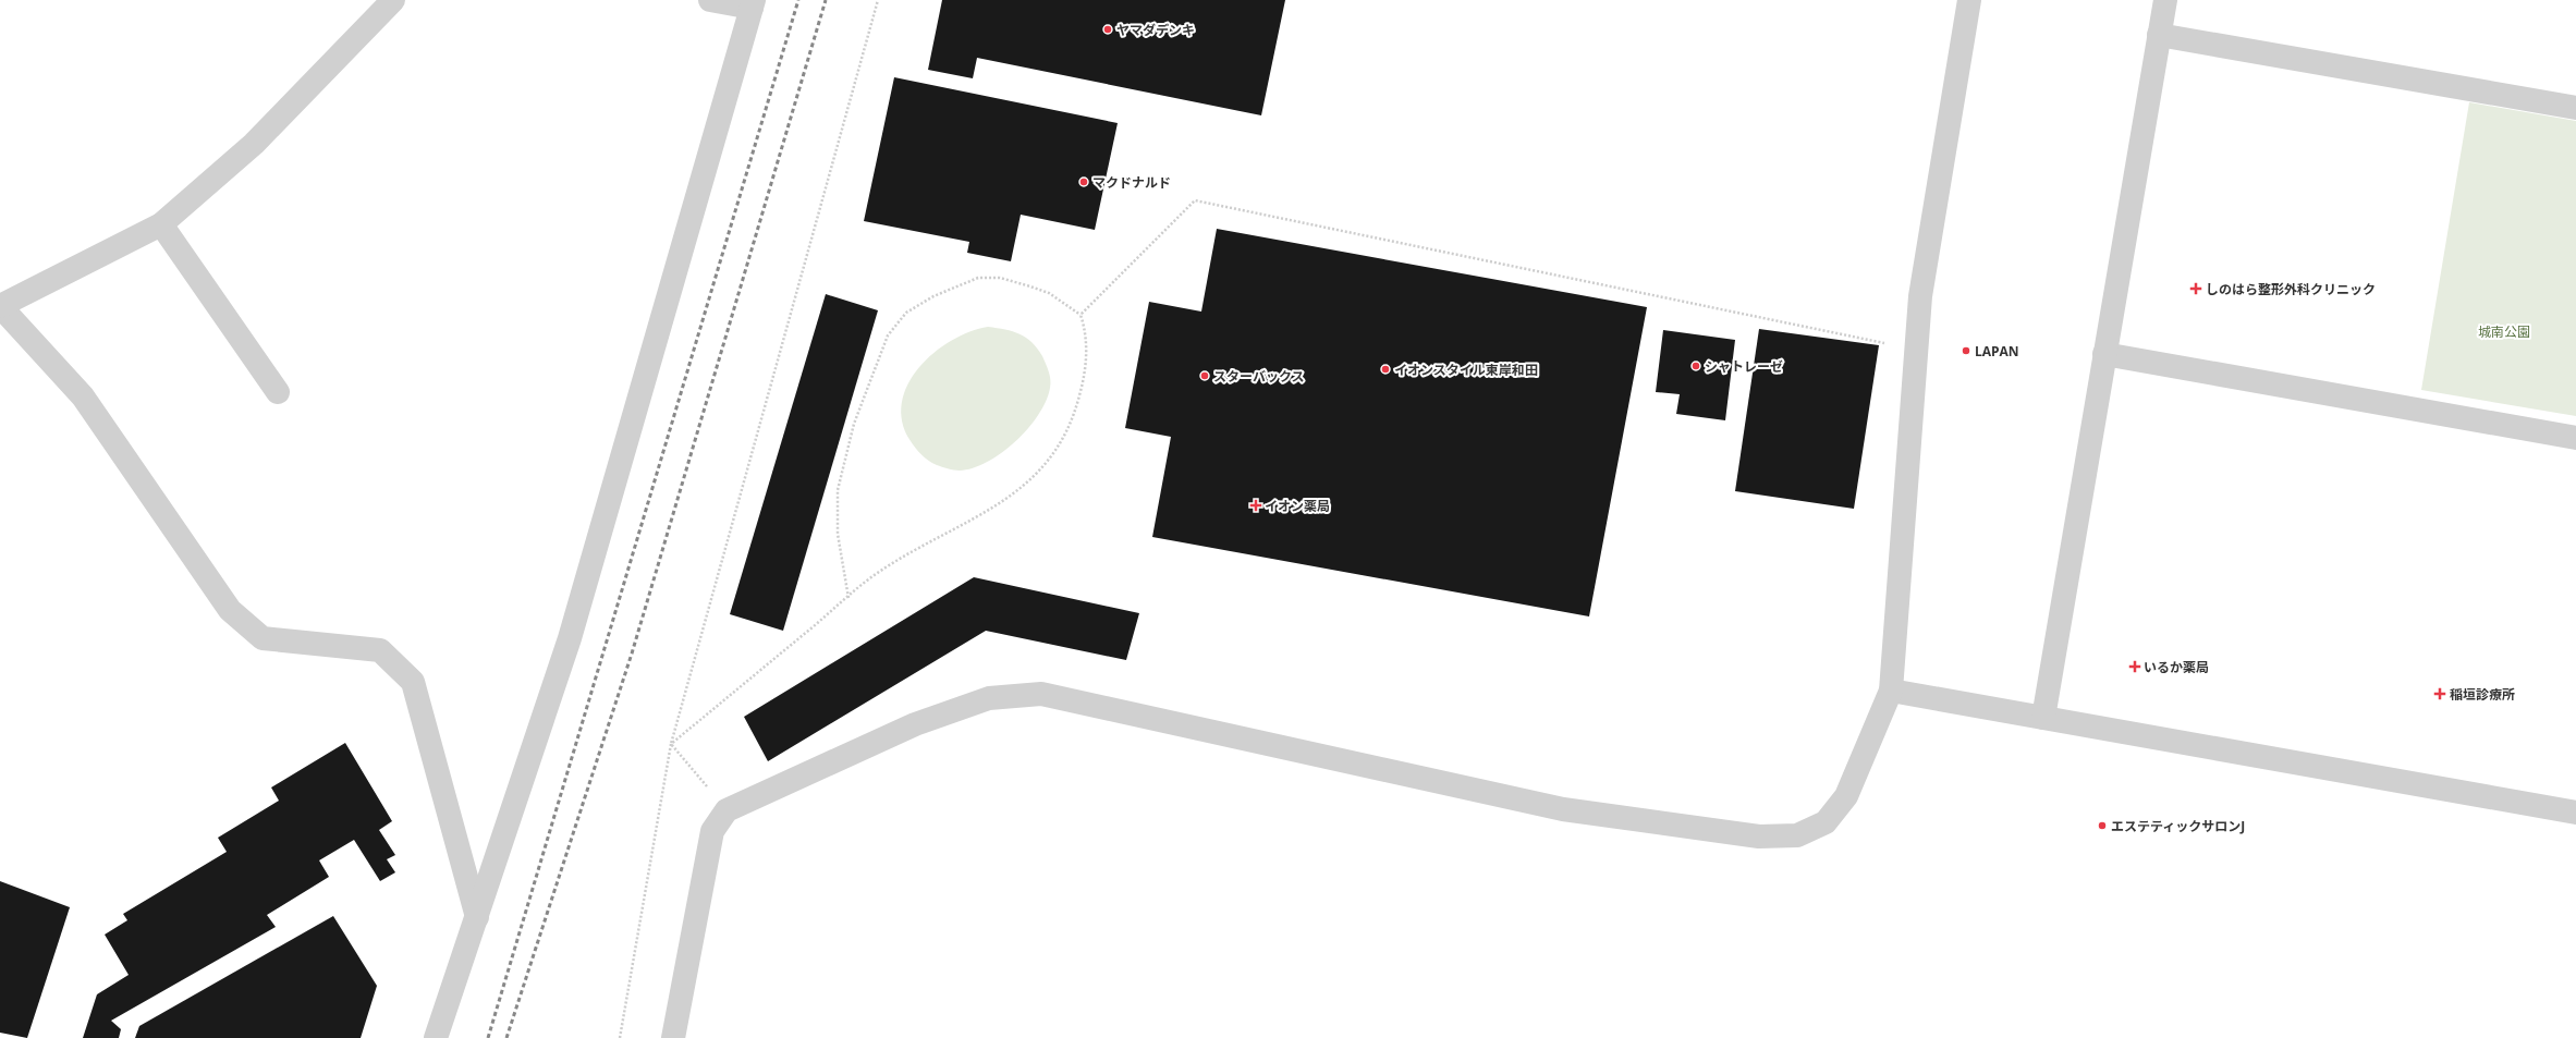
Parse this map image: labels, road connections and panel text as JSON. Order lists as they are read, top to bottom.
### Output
{
  "parks": ["城南公園"],
  "places": {
    "other": [
      "ヤマダデンキ",
      "マクドナルド",
      "LAPAN",
      "シャトレーゼ",
      "イオンスタイル東岸和田",
      "スターバックス",
      "エステティックサロンJ"
    ],
    "health": [
      "しのはら整形外科クリニック",
      "イオン薬局",
      "いるか薬局",
      "稲垣診療所"
    ]
  }
}
